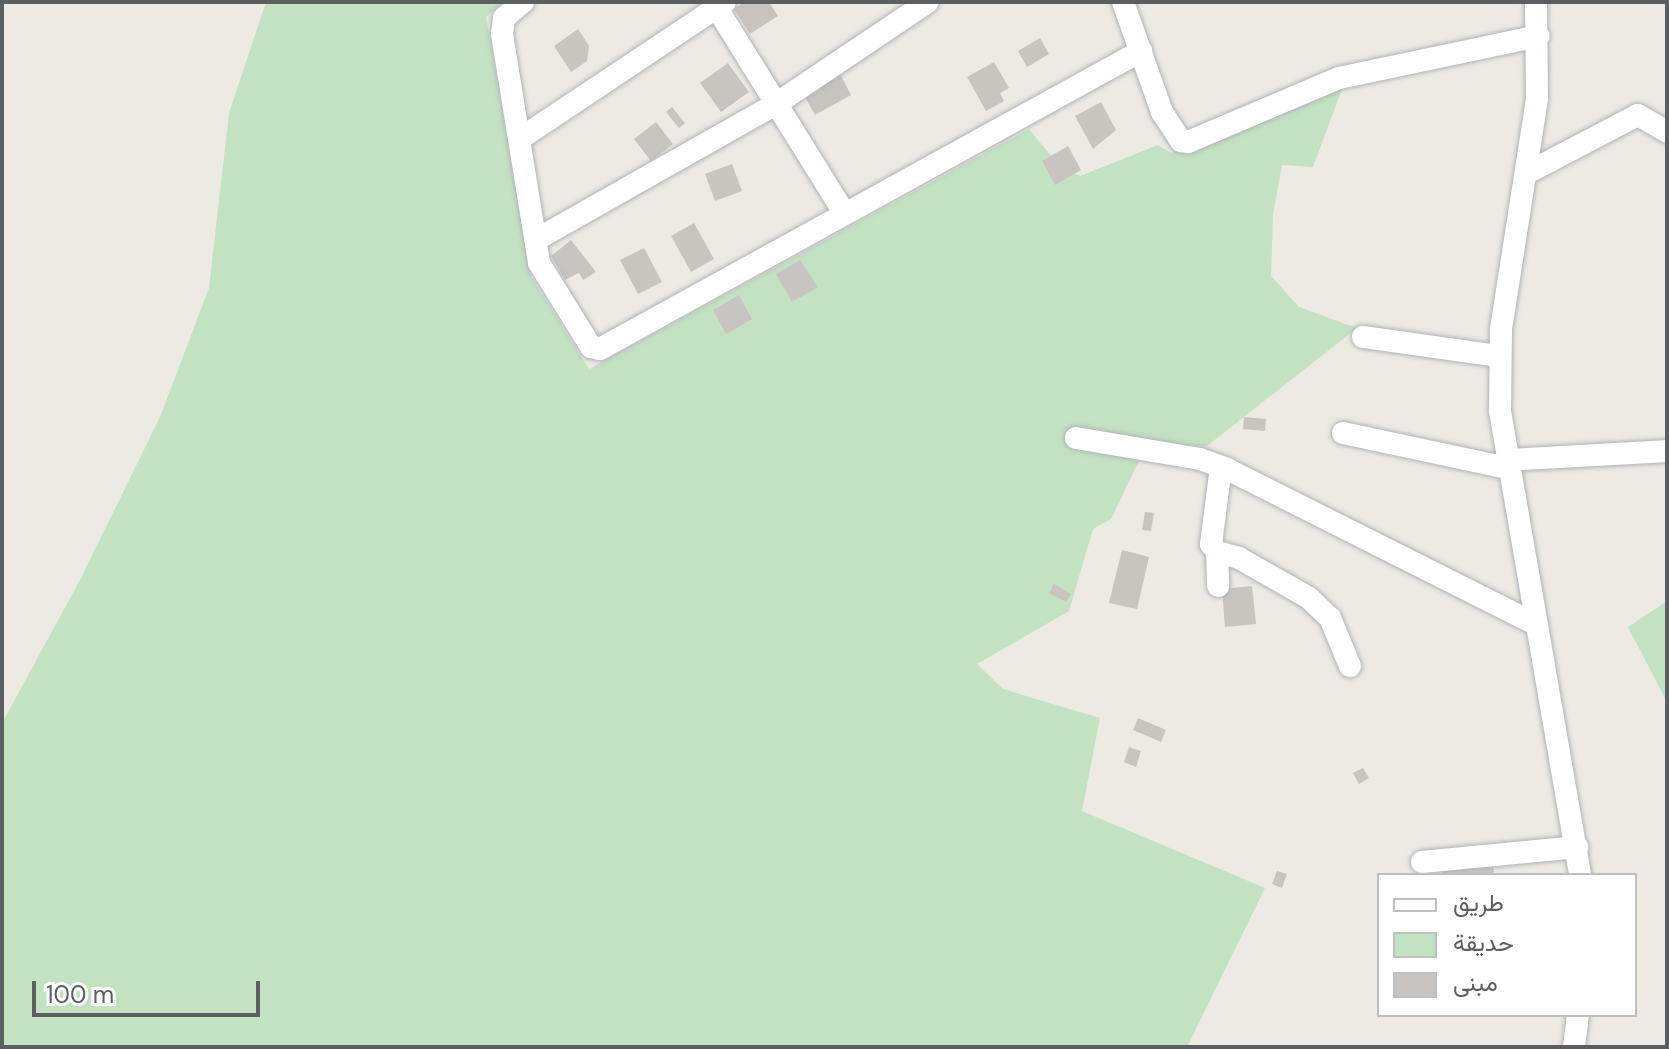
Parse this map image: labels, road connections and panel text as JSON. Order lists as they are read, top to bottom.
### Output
{
  "legend": ["طريق", "حديقة", "مبنى"],
  "scale_bar": "100 m"
}
